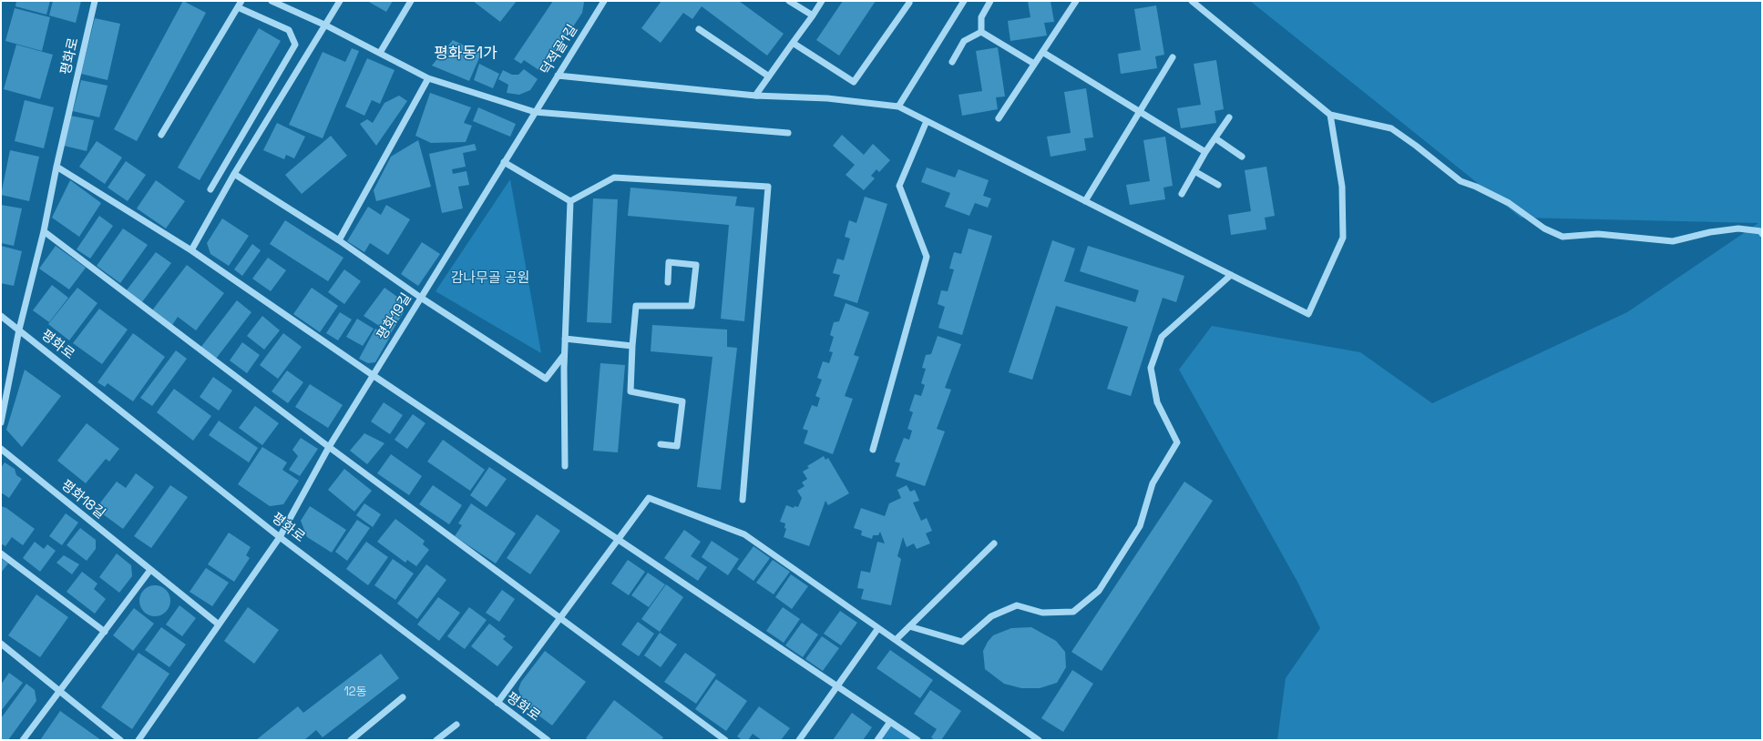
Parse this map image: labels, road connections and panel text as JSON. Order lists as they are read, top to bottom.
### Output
{
  "streets": {
    "street": [
      "덕적골1길",
      "평화로",
      "평화19길",
      "평화18길"
    ]
  },
  "crossings": [
    ["덕적골1길", "평화19길"],
    ["평화로", "평화19길"]
  ],
  "districts": ["평화동1가"],
  "parks": ["감나무골 공원"],
  "house_numbers": ["12동"]
}
